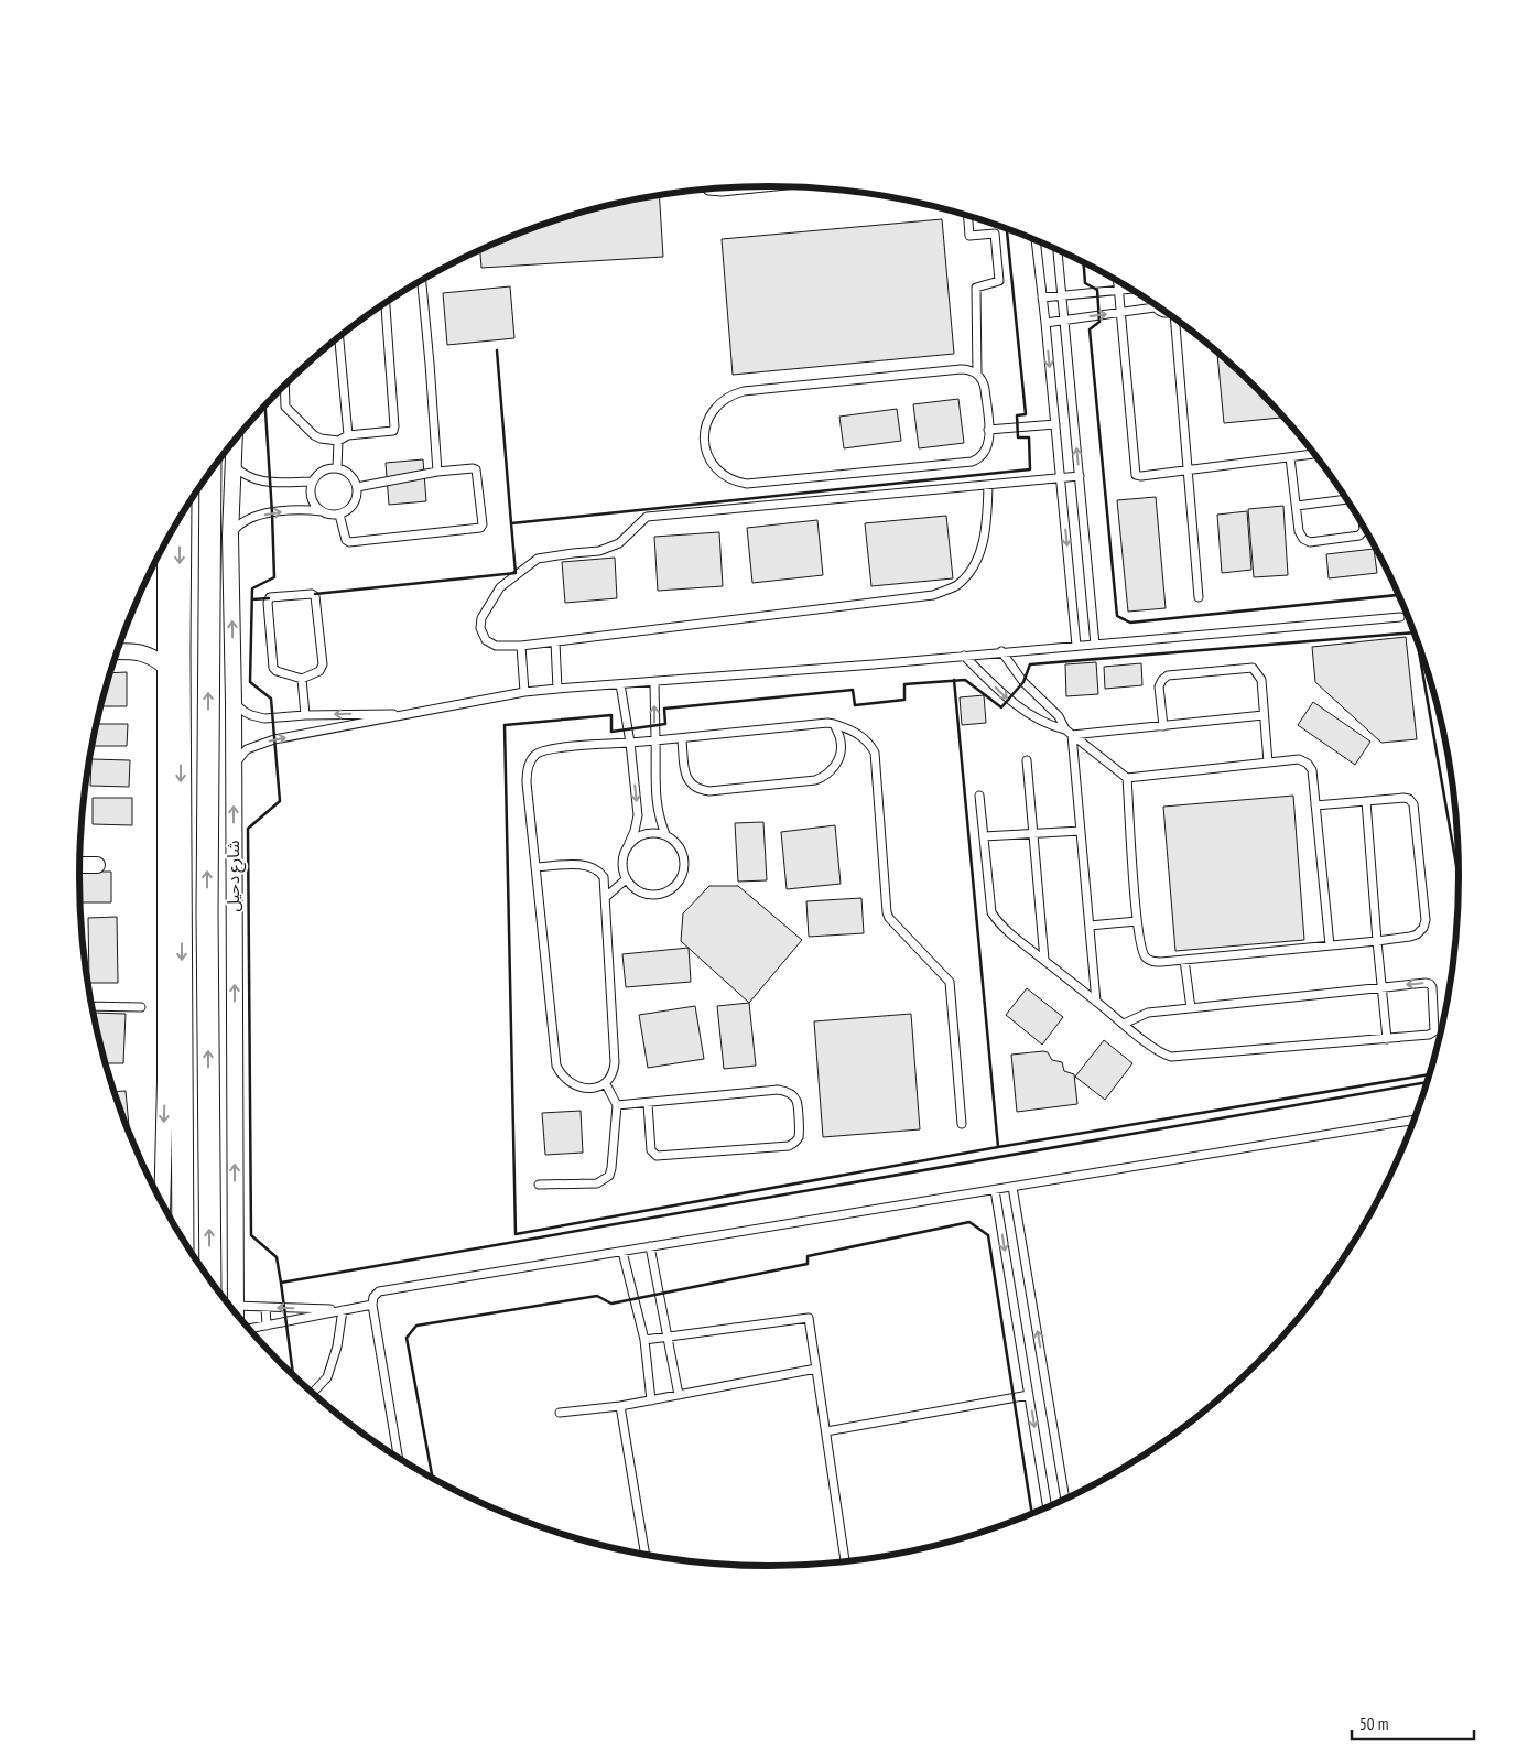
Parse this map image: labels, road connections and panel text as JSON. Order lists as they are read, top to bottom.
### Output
{
  "streets": {
    "main road": ["شارع دحيل"]
  },
  "scale_bar": "50 m"
}
